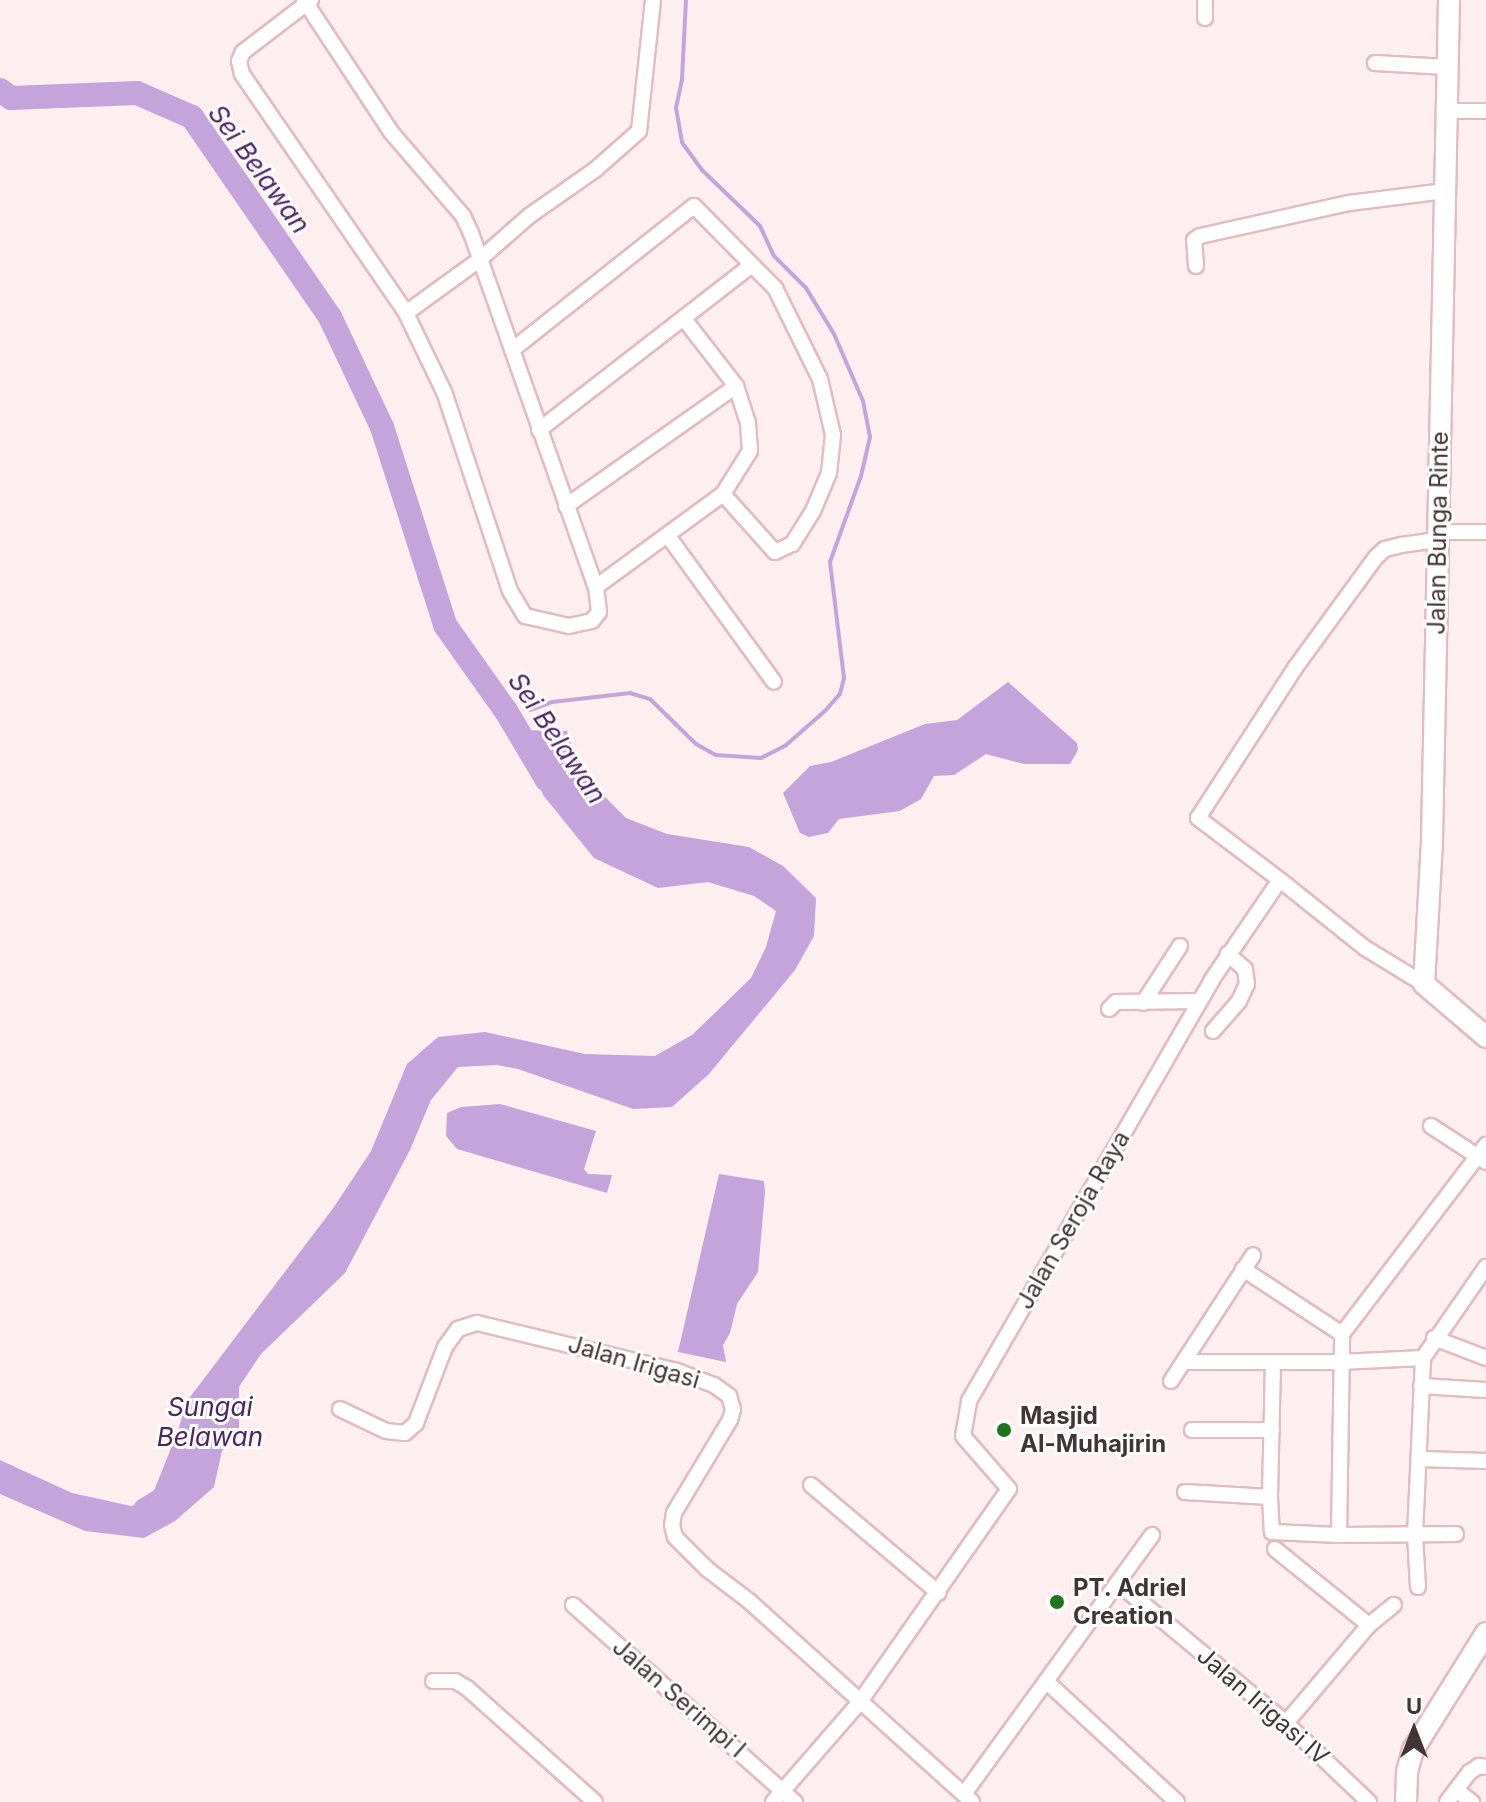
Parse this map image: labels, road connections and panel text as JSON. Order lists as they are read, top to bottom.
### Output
{
  "streets": {
    "street": [
      "Jalan Bunga Rinte",
      "Jalan Seroja Raya",
      "Jalan Irigasi",
      "Jalan Serimpi I",
      "Jalan Irigasi IV"
    ]
  },
  "crossings": [
    ["Jalan Seroja Raya", "Jalan Irigasi"],
    ["Jalan Seroja Raya", "Jalan Serimpi I"]
  ],
  "water": ["Sei Belawan", "Sungai Belawan"],
  "places": ["Masjid Al-Muhajirin", "PT. Adriel Creation"],
  "north": "top"
}
